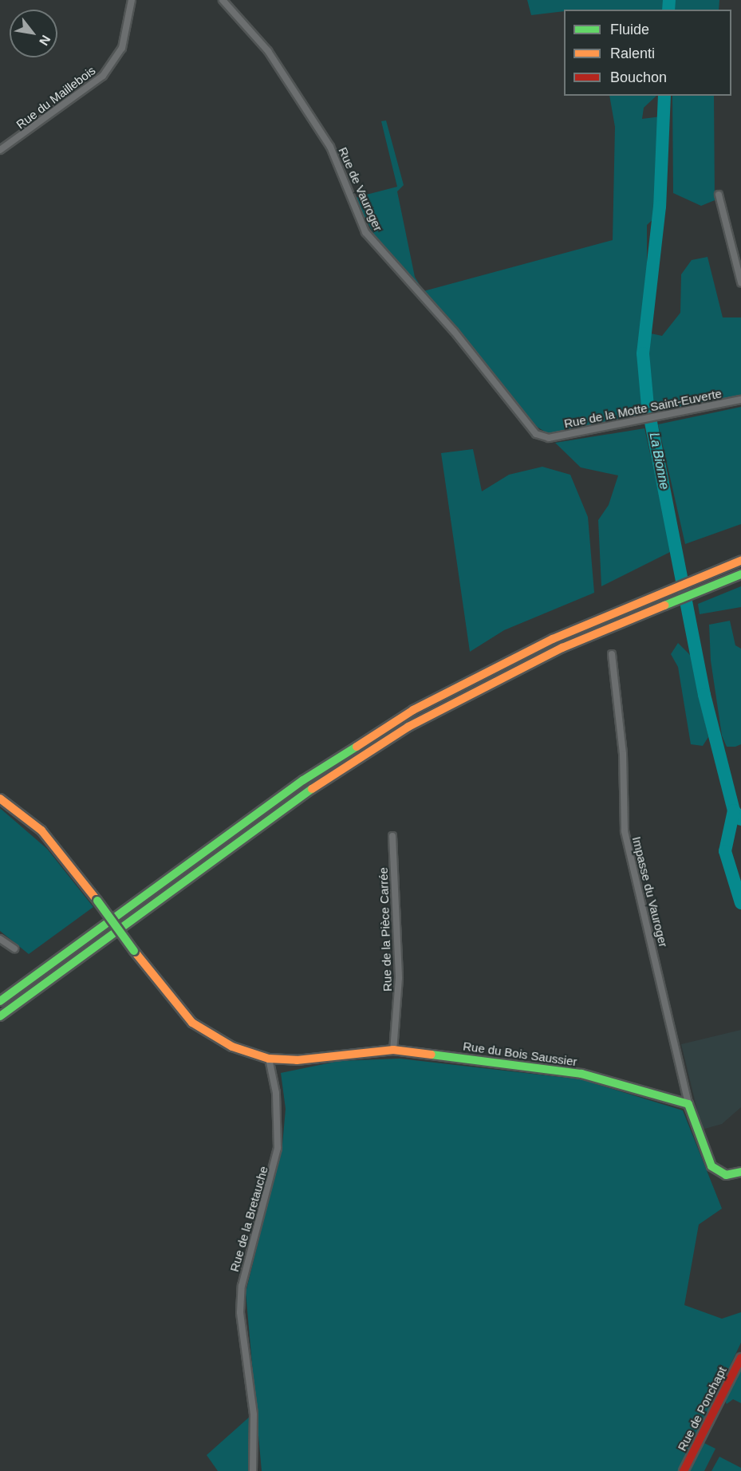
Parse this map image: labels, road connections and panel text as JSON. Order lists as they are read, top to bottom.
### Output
{
  "streets": {
    "main road": ["Rue du Bois Saussier", "Rue de Ponchapt"],
    "street": [
      "Rue du Maillebois",
      "Rue de Vauroger",
      "Rue de la Motte Saint-Euverte",
      "Impasse du Vauroger",
      "Rue de la Pièce Carrée",
      "Rue de la Bretauche"
    ]
  },
  "crossings": [
    ["Rue de Vauroger", "Rue de la Motte Saint-Euverte"],
    ["Impasse du Vauroger", "Rue du Bois Saussier"],
    ["Rue de la Pièce Carrée", "Rue du Bois Saussier"],
    ["Rue du Bois Saussier", "Rue de la Bretauche"]
  ],
  "water": ["La Bionne"],
  "legend": ["Fluide", "Ralenti", "Bouchon"],
  "north": "bottom right"
}
